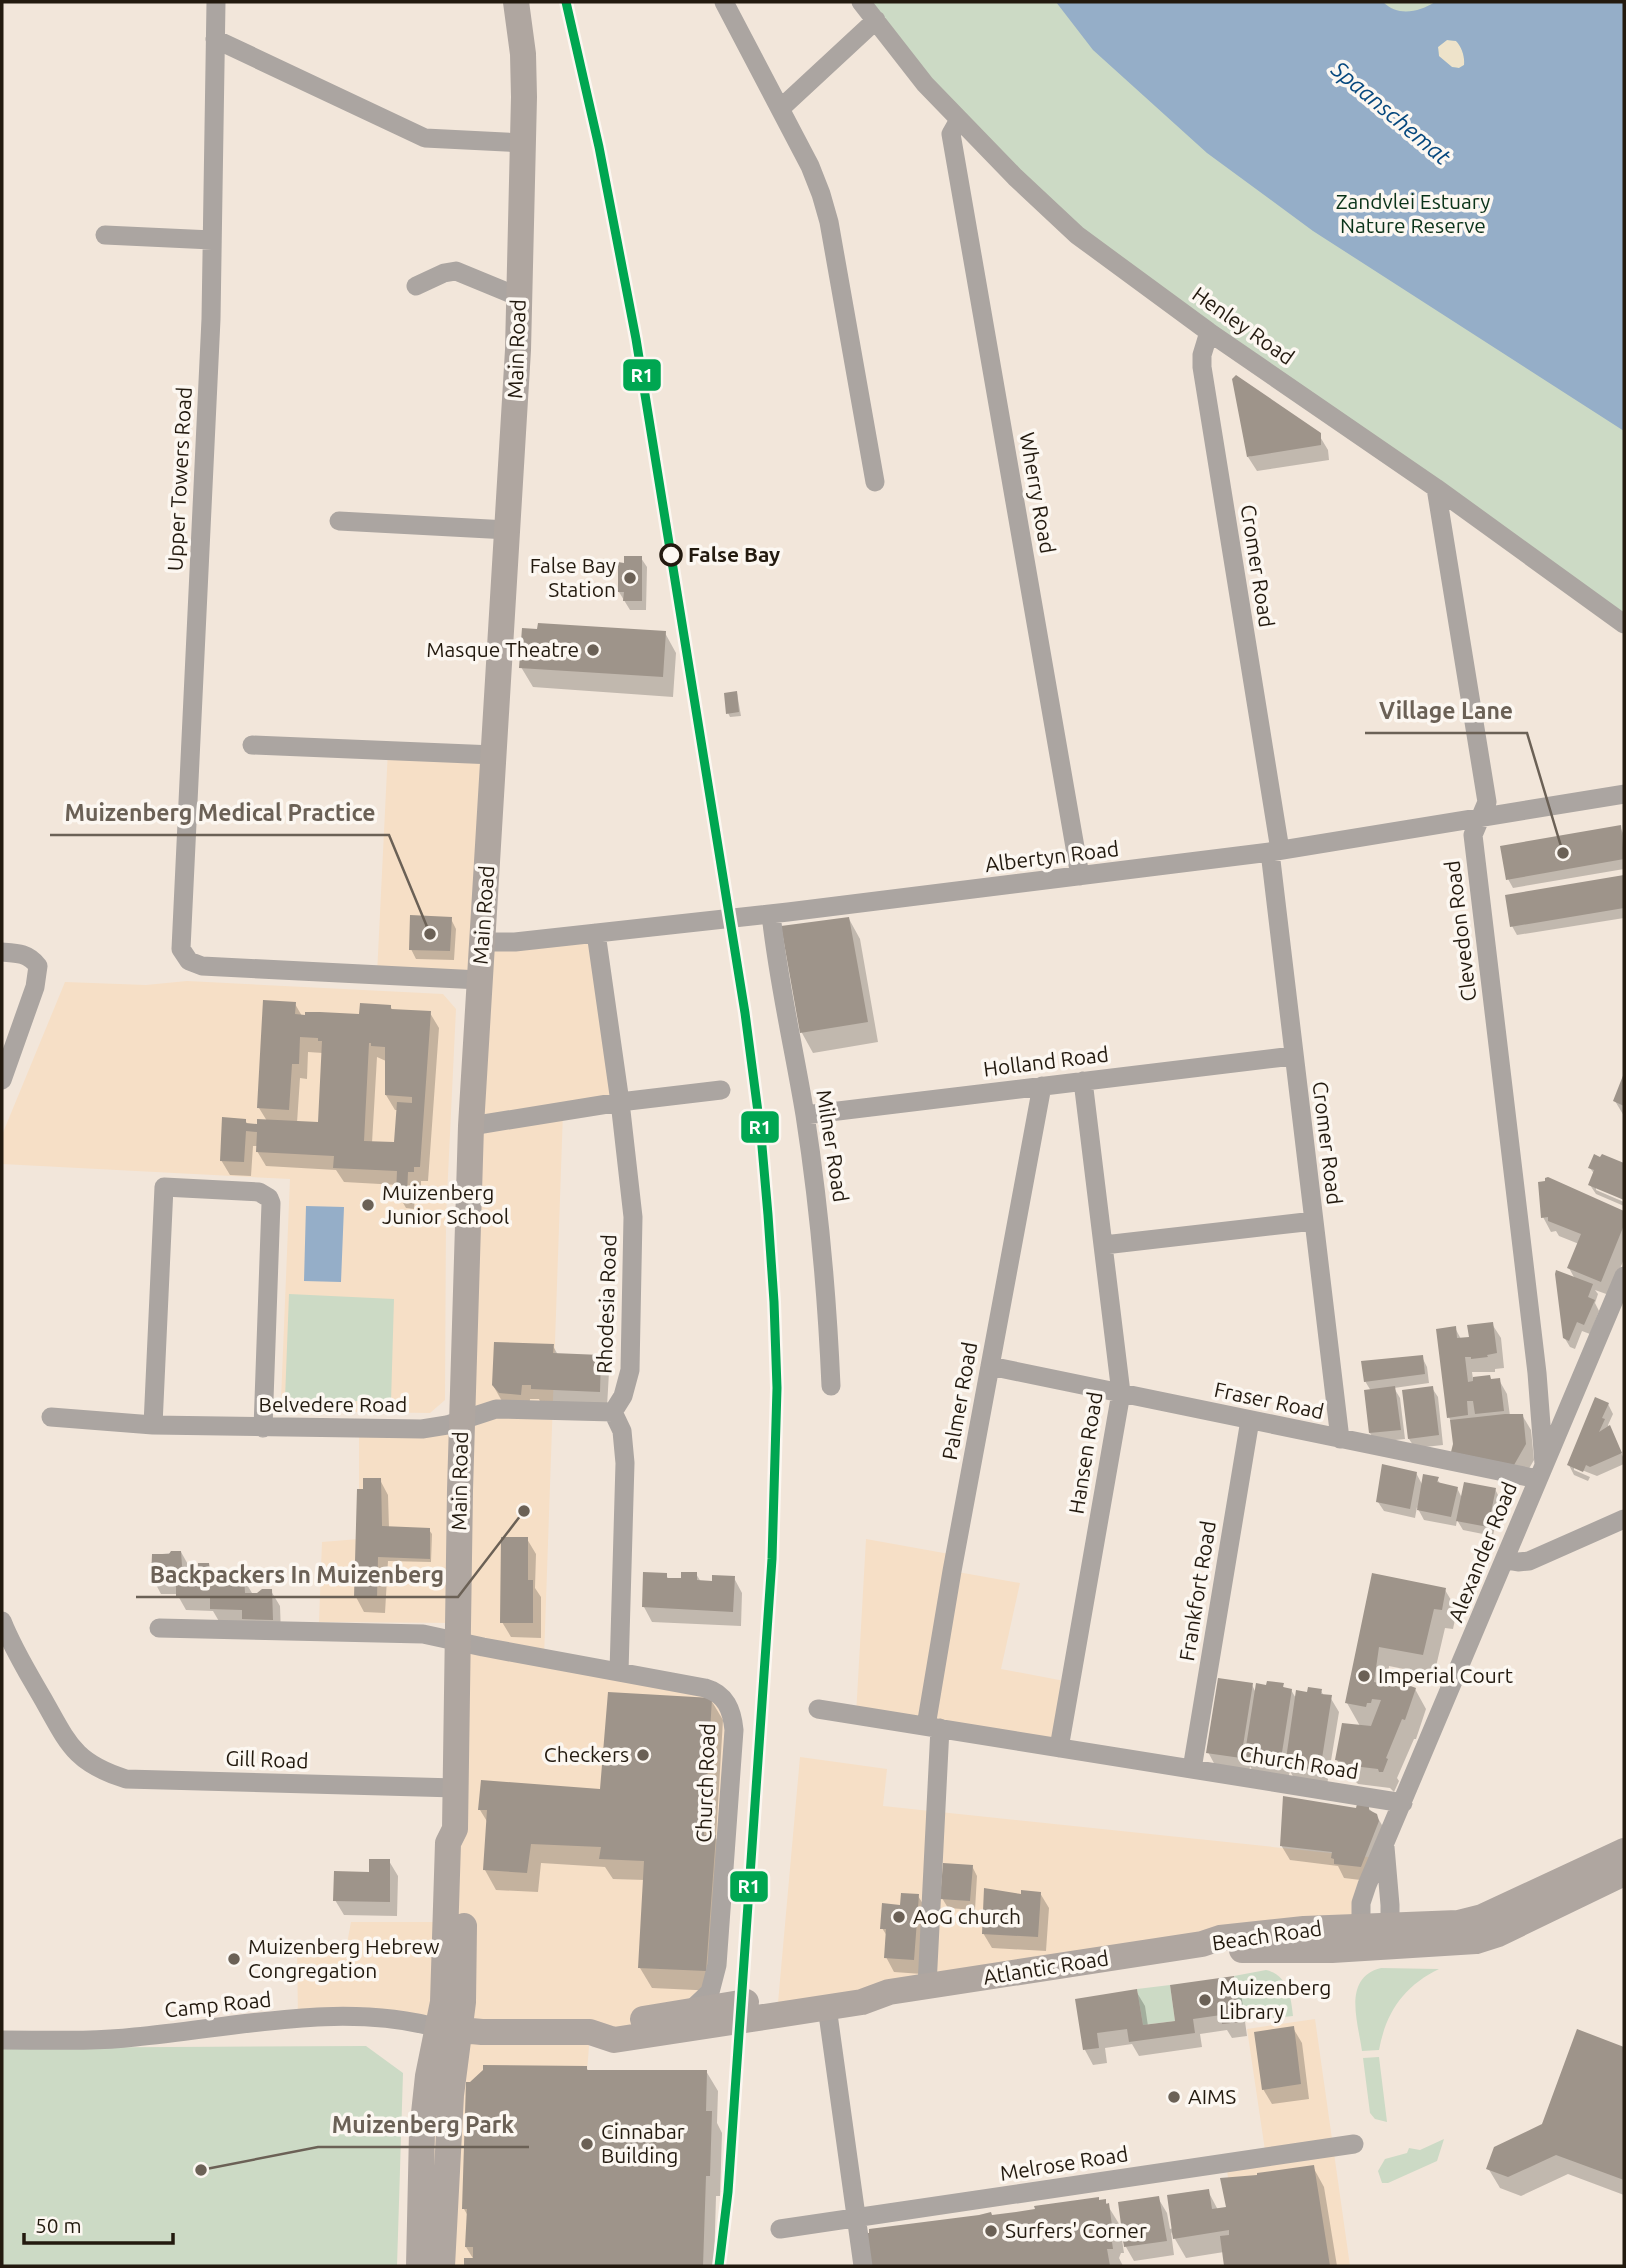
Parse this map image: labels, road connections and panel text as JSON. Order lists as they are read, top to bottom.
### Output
{
  "streets": {
    "main road": ["Main Road", "Beach Road", "Atlantic Road"],
    "street": [
      "Henley Road",
      "Upper Towers Road",
      "Wherry Road",
      "Cromer Road",
      "Albertyn Road",
      "Clevedon Road",
      "Holland Road",
      "Milner Road",
      "Rhodesia Road",
      "Palmer Road",
      "Fraser Road",
      "Belvedere Road",
      "Hansen Road",
      "Alexander Road",
      "Frankfort Road",
      "Gill Road",
      "Church Road",
      "Camp Road",
      "Melrose Road"
    ]
  },
  "crossings": [
    ["Henley Road", "Wherry Road"],
    ["Henley Road", "Cromer Road"],
    ["Henley Road", "Clevedon Road"],
    ["Main Road", "Upper Towers Road"],
    ["Main Road", "Albertyn Road"],
    ["Main Road", "Belvedere Road"],
    ["Main Road", "Gill Road"],
    ["Main Road", "Church Road"],
    ["Main Road", "Atlantic Road"],
    ["Main Road", "Camp Road"],
    ["Wherry Road", "Albertyn Road"],
    ["Cromer Road", "Albertyn Road"],
    ["Cromer Road", "Holland Road"],
    ["Cromer Road", "Fraser Road"],
    ["Albertyn Road", "Clevedon Road"],
    ["Albertyn Road", "Milner Road"],
    ["Albertyn Road", "Rhodesia Road"],
    ["Clevedon Road", "Fraser Road"],
    ["Clevedon Road", "Alexander Road"],
    ["Holland Road", "Milner Road"],
    ["Holland Road", "Palmer Road"],
    ["Holland Road", "Hansen Road"],
    ["Rhodesia Road", "Belvedere Road"],
    ["Palmer Road", "Fraser Road"],
    ["Palmer Road", "Church Road"],
    ["Palmer Road", "Atlantic Road"],
    ["Fraser Road", "Hansen Road"],
    ["Fraser Road", "Alexander Road"],
    ["Fraser Road", "Frankfort Road"],
    ["Hansen Road", "Church Road"],
    ["Alexander Road", "Church Road"],
    ["Alexander Road", "Beach Road"],
    ["Frankfort Road", "Church Road"],
    ["Church Road", "Atlantic Road"],
    ["Beach Road", "Atlantic Road"],
    ["Atlantic Road", "Camp Road"]
  ],
  "water": ["Spaanschemat"],
  "parks": ["Zandvlei Estuary Nature Reserve"],
  "places": [
    "False Bay",
    "False Bay Station",
    "Masque Theatre",
    "Village Lane",
    "Muizenberg Medical Practice",
    "Muizenberg Junior School",
    "Backpackers In Muizenberg",
    "Imperial Court",
    "Checkers",
    "AoG church",
    "Muizenberg Hebrew Congregation",
    "Muizenberg Library",
    "AIMS",
    "Cinnabar Building",
    "Muizenberg Park",
    "Surfers' Corner"
  ],
  "lines": ["transit line R1"],
  "scale_bar": "50 m"
}
